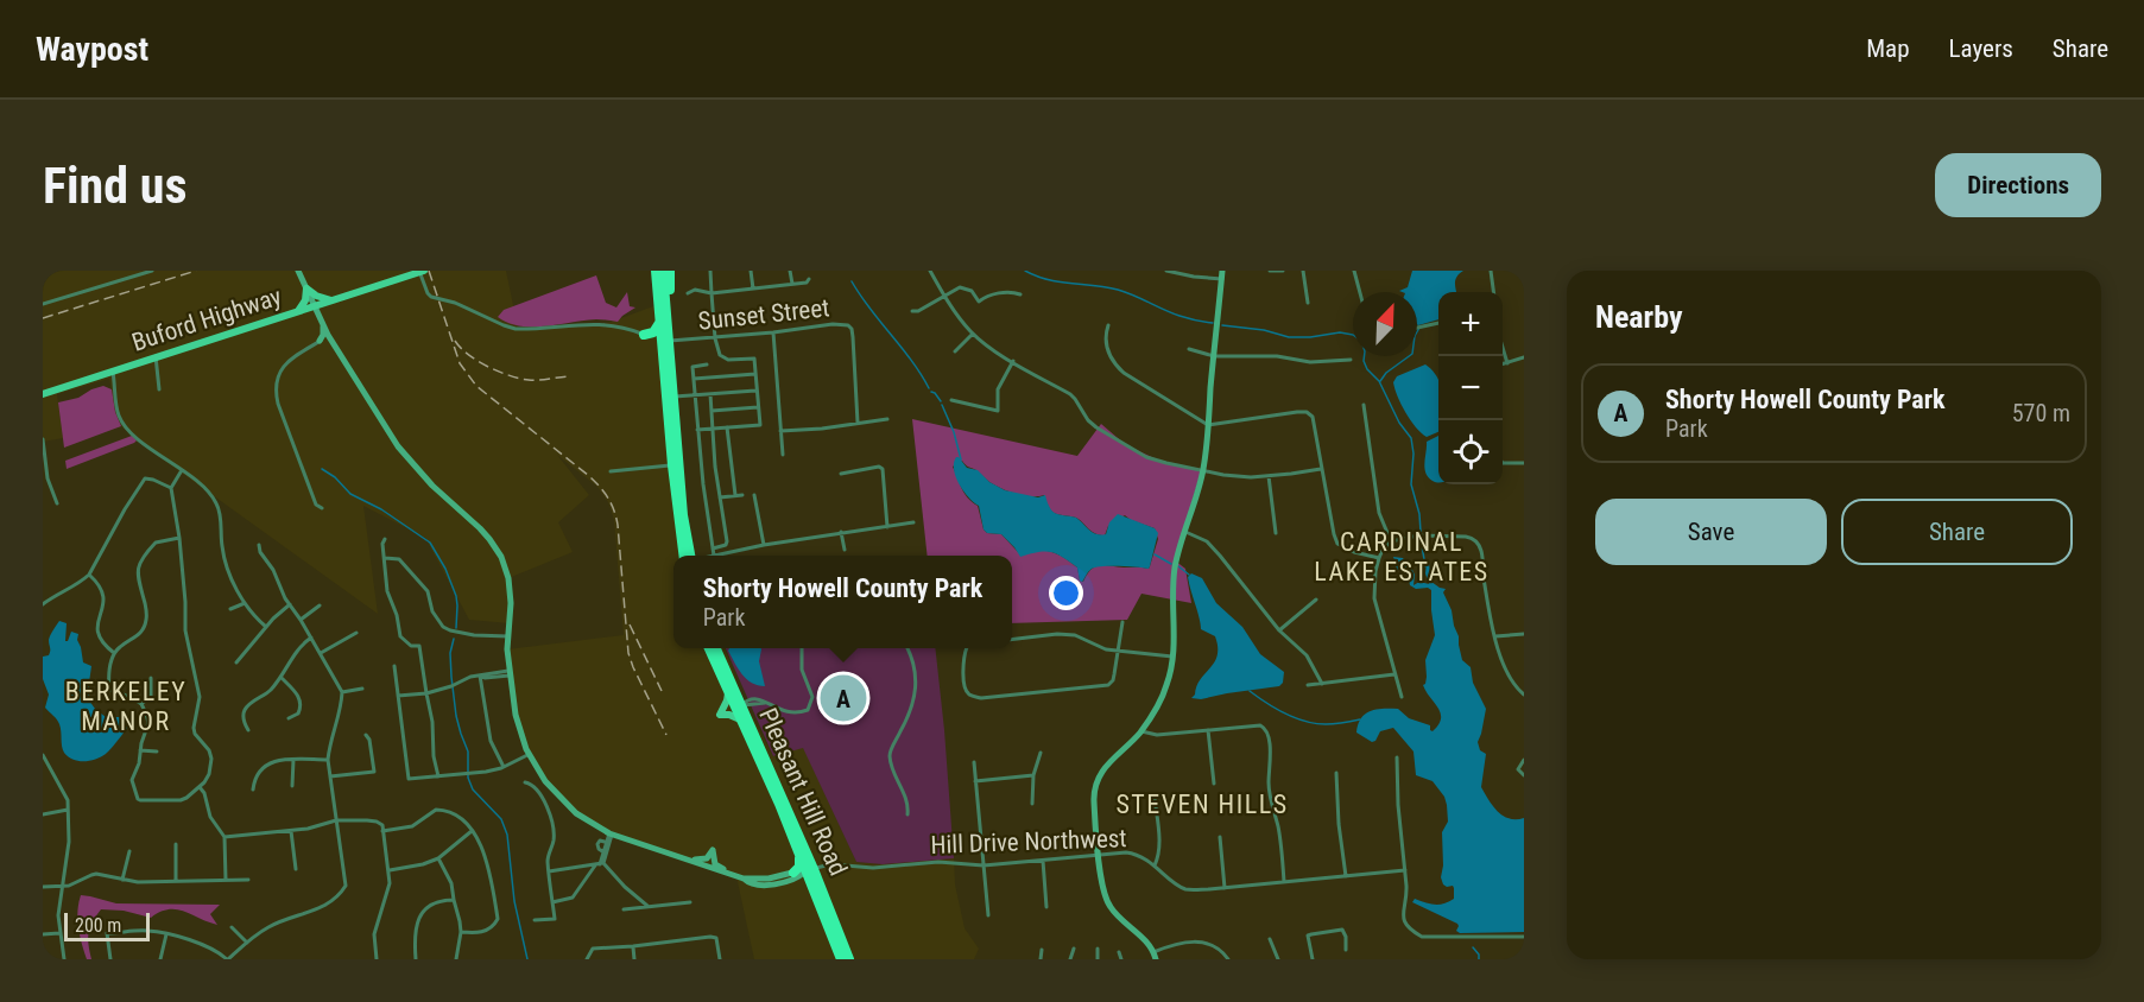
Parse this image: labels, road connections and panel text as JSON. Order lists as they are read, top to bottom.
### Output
{
  "streets": {
    "highway": ["Pleasant Hill Road"],
    "main road": ["Buford Highway"],
    "street": ["Sunset Street", "Hill Drive Northwest"]
  },
  "crossings": [
    ["Pleasant Hill Road", "Hill Drive Northwest"]
  ],
  "districts": ["CARDINAL LAKE ESTATES", "BERKELEY MANOR", "STEVEN HILLS"],
  "scale_bar": "200 m",
  "north": "top right",
  "page": {
    "header": "Waypost",
    "nav": ["Map", "Layers", "Share"],
    "buttons": [
      "Directions",
      ["Save", "Share"]
    ],
    "title": "Find us",
    "heading": "Nearby",
    "map_buttons": ["+", "−"],
    "list": [
      {
        "mark": "A",
        "name": "Shorty Howell County Park",
        "note": "Park",
        "value": "570 m"
      }
    ],
    "popup": ["Shorty Howell County Park", "Park"],
    "pins": "A",
    "scale": "200 m"
  }
}
